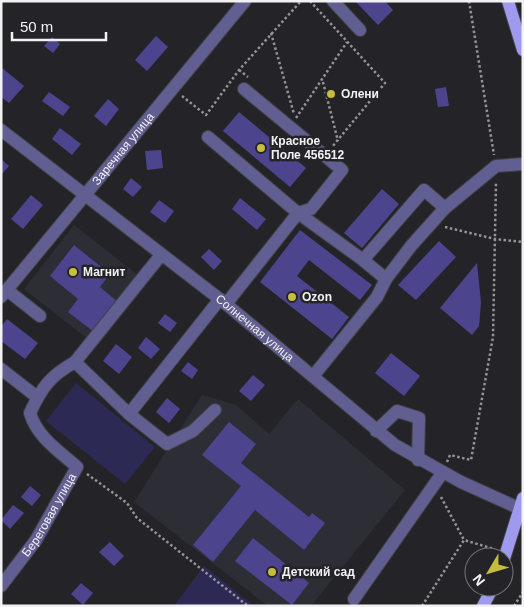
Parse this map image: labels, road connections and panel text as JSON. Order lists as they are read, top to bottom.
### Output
{
  "streets": {
    "street": ["Заречная улица", "Солнечная улица", "Береговая улица"]
  },
  "crossings": [
    ["Заречная улица", "Солнечная улица"]
  ],
  "places": [
    "Олени",
    "Красное Поле 456512",
    "Магнит",
    "Ozon",
    "Детский сад"
  ],
  "scale_bar": "50 m",
  "north": "bottom left"
}
